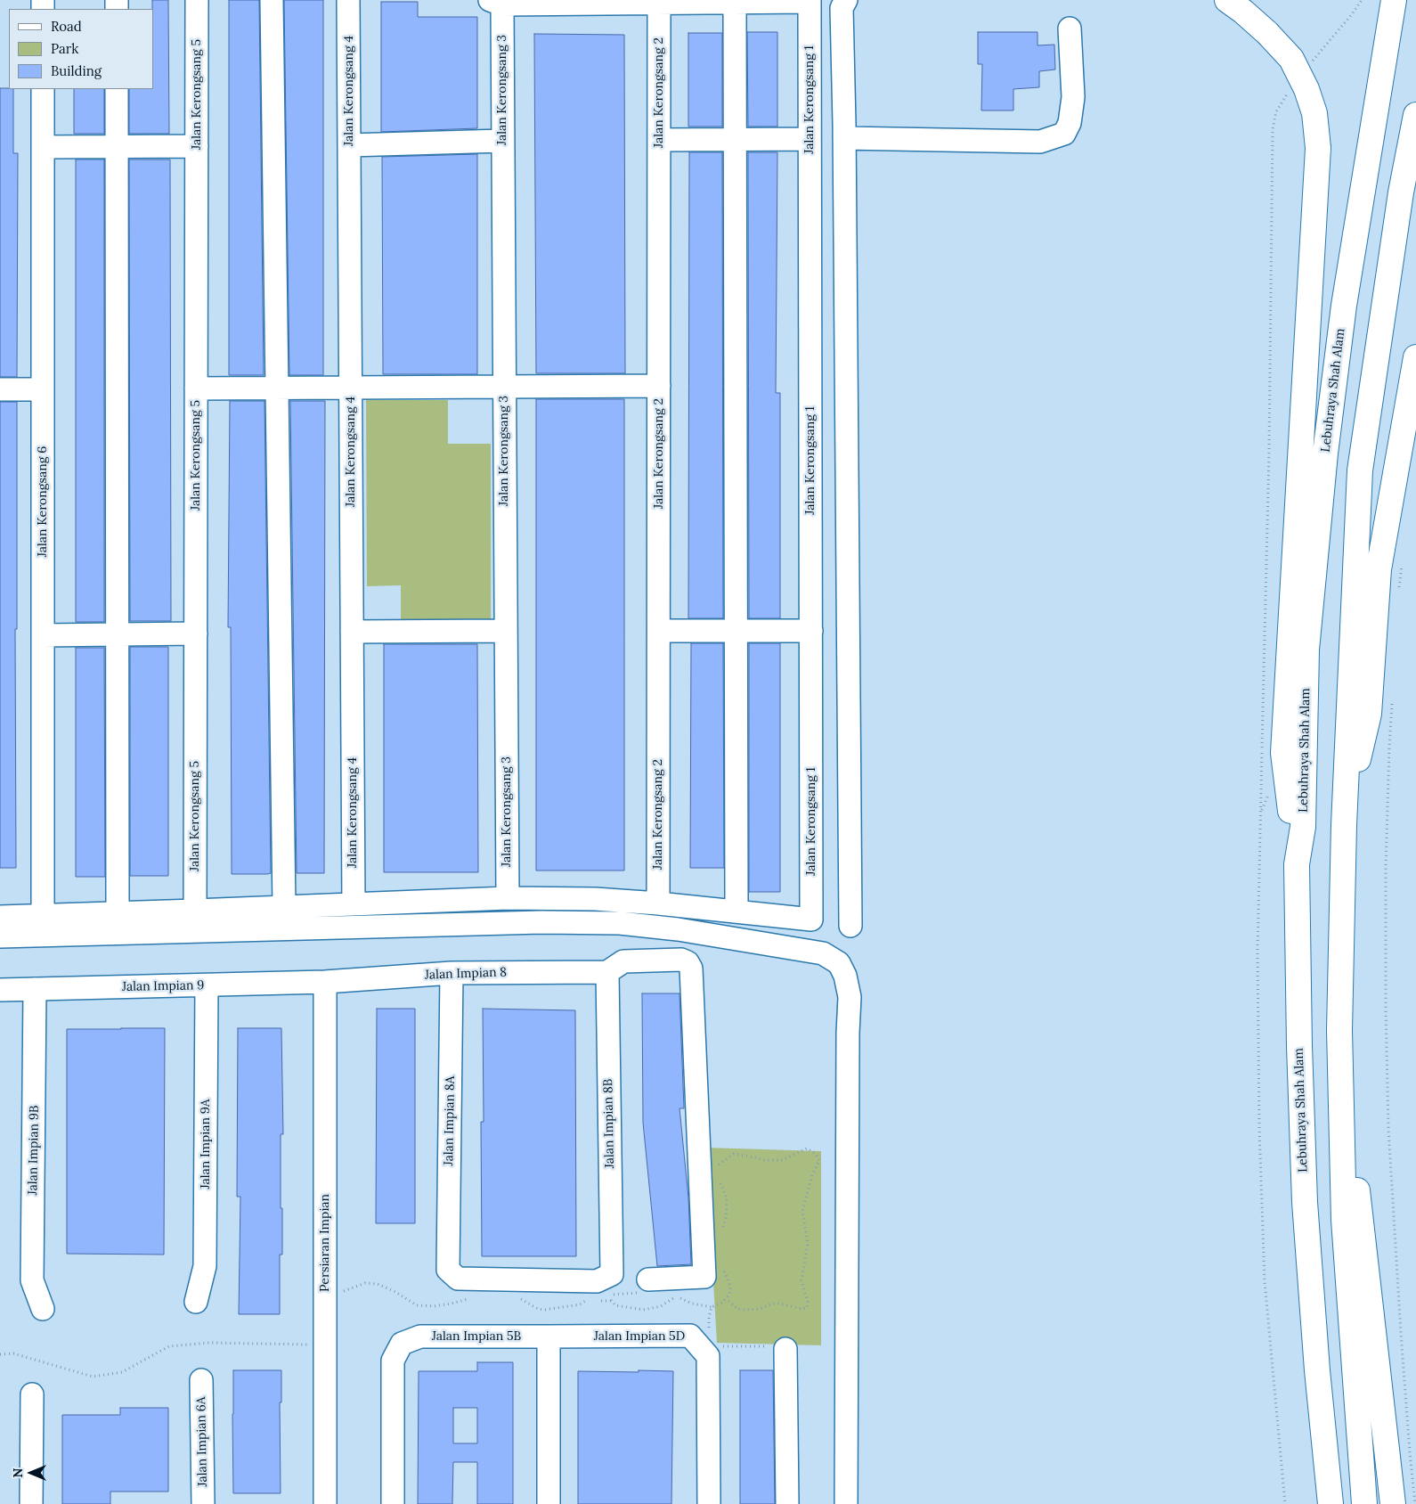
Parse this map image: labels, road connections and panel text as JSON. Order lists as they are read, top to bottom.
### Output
{
  "streets": {
    "highway": ["Lebuhraya Shah Alam"],
    "street": [
      "Jalan Kerongsang 3",
      "Jalan Kerongsang 4",
      "Jalan Kerongsang 2",
      "Jalan Kerongsang 5",
      "Jalan Kerongsang 1",
      "Jalan Kerongsang 6",
      "Jalan Impian 8",
      "Jalan Impian 9",
      "Jalan Impian 8A",
      "Jalan Impian 8B",
      "Jalan Impian 9A",
      "Jalan Impian 9B",
      "Persiaran Impian",
      "Jalan Impian 5B",
      "Jalan Impian 5D",
      "Jalan Impian 6A"
    ]
  },
  "crossings": [
    ["Jalan Impian 8", "Jalan Impian 9"],
    ["Jalan Impian 8", "Jalan Impian 8A"],
    ["Jalan Impian 8", "Jalan Impian 8B"],
    ["Jalan Impian 8", "Persiaran Impian"],
    ["Jalan Impian 9", "Jalan Impian 9A"],
    ["Jalan Impian 9", "Jalan Impian 9B"],
    ["Jalan Impian 9", "Persiaran Impian"],
    ["Jalan Impian 8A", "Jalan Impian 8B"],
    ["Jalan Impian 5B", "Jalan Impian 5D"]
  ],
  "legend": ["Road", "Park", "Building"],
  "north": "left"
}
